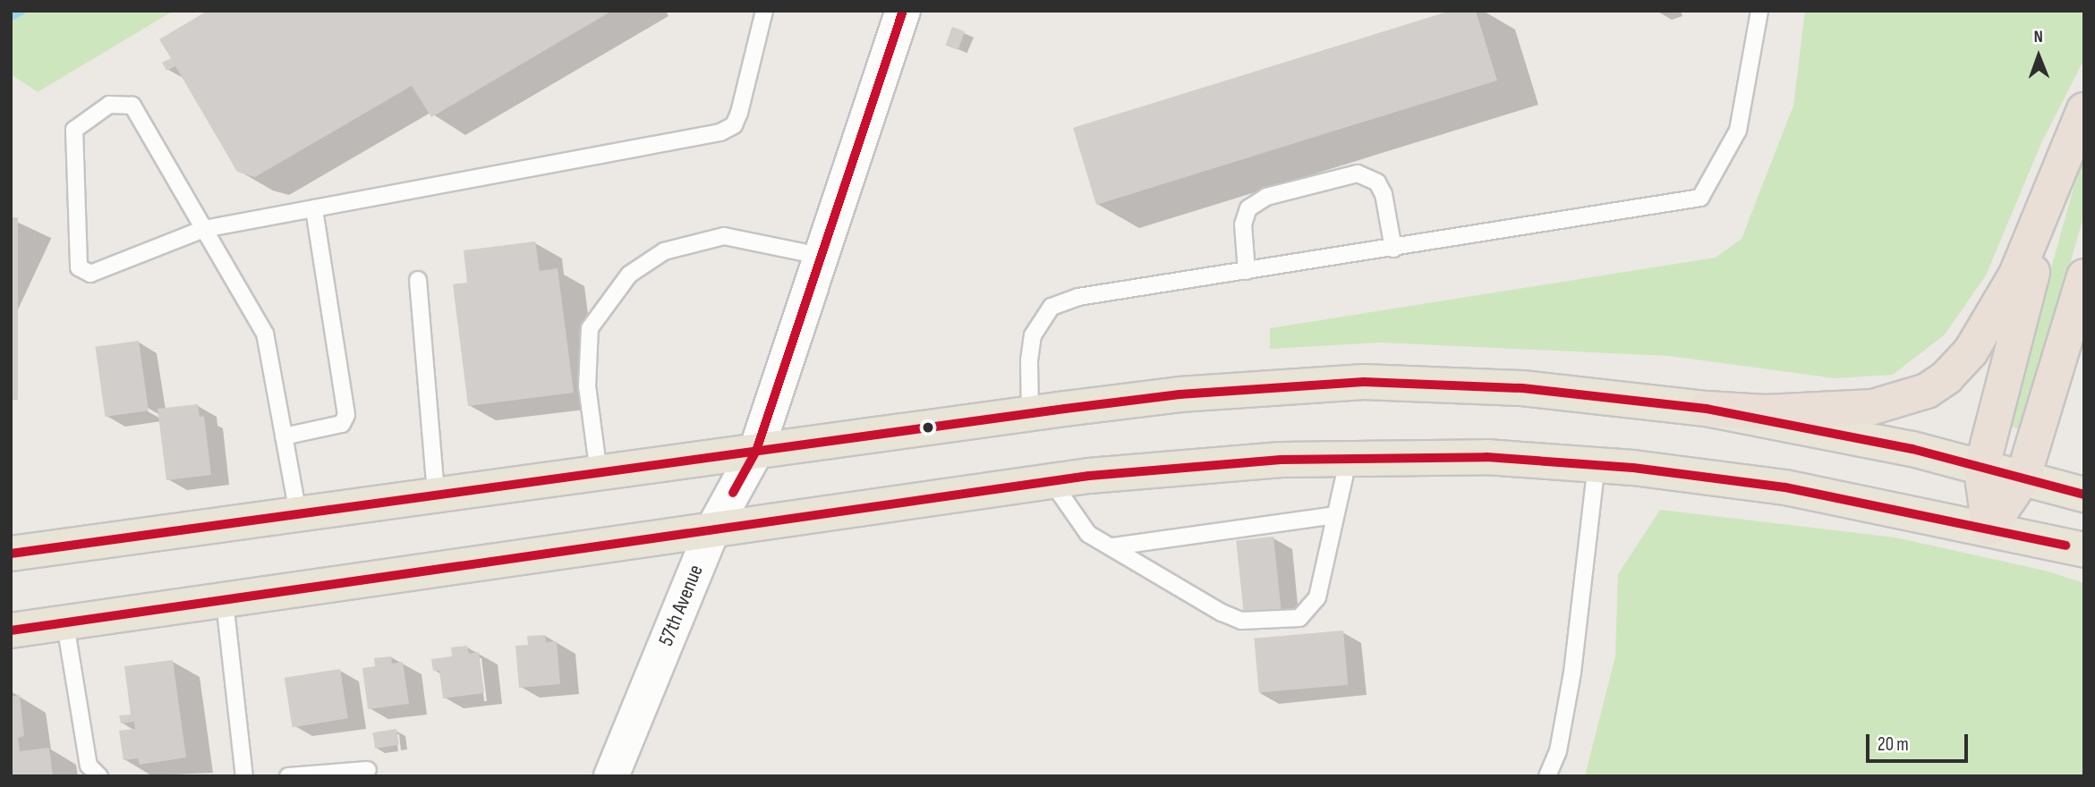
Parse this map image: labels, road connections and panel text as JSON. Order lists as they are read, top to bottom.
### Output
{
  "streets": {
    "street": ["57th Avenue"]
  },
  "scale_bar": "20 m",
  "north": "top"
}
